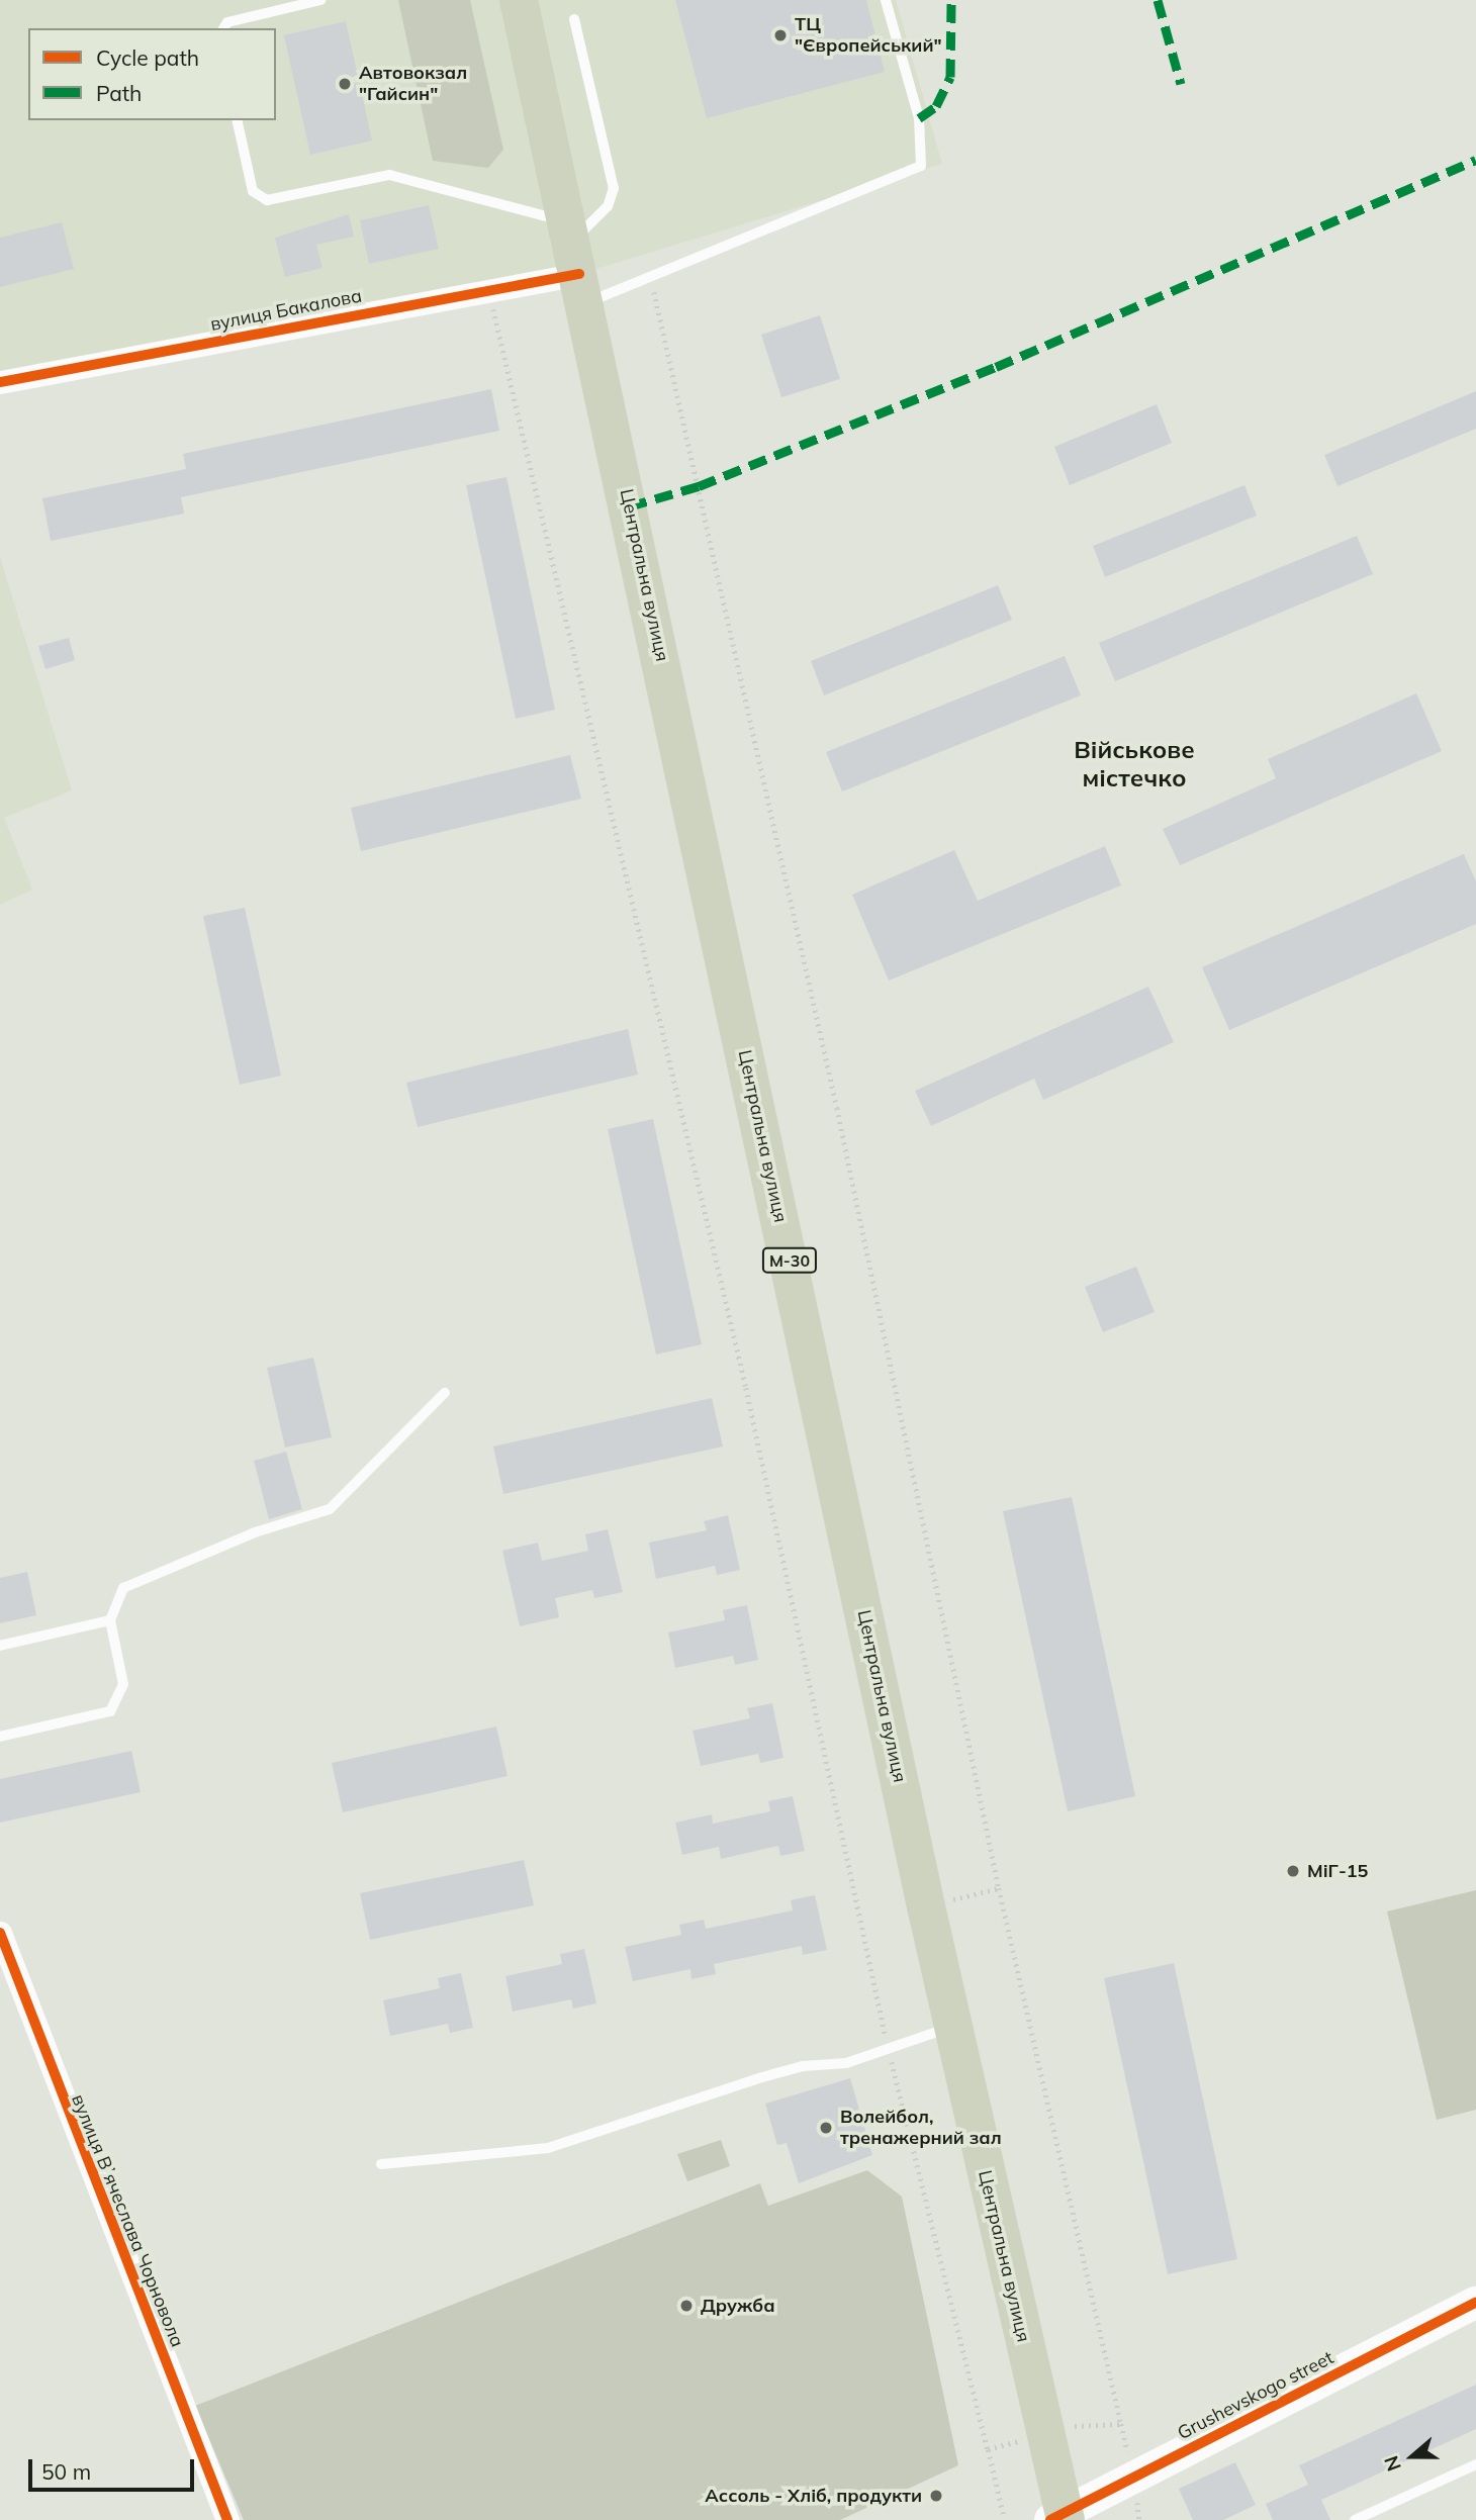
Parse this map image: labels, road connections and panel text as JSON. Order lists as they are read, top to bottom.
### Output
{
  "streets": {
    "highway": ["Центральна вулиця", "М-30"],
    "street": ["вулиця Бакалова", "вулиця Вʼячеслава Чорновола", "Grushevskogo street"]
  },
  "crossings": [
    ["вулиця Бакалова", "Центральна вулиця"],
    ["Центральна вулиця", "Grushevskogo street"]
  ],
  "districts": ["Військове містечко"],
  "places": [
    "ТЦ \"Європейський\"",
    "Автовокзал \"Гайсин\"",
    "МіГ-15",
    "Волейбол, тренажерний зал",
    "Дружба",
    "Ассоль - Хліб, продукти"
  ],
  "legend": ["Cycle path", "Path"],
  "scale_bar": "50 m",
  "north": "left"
}
